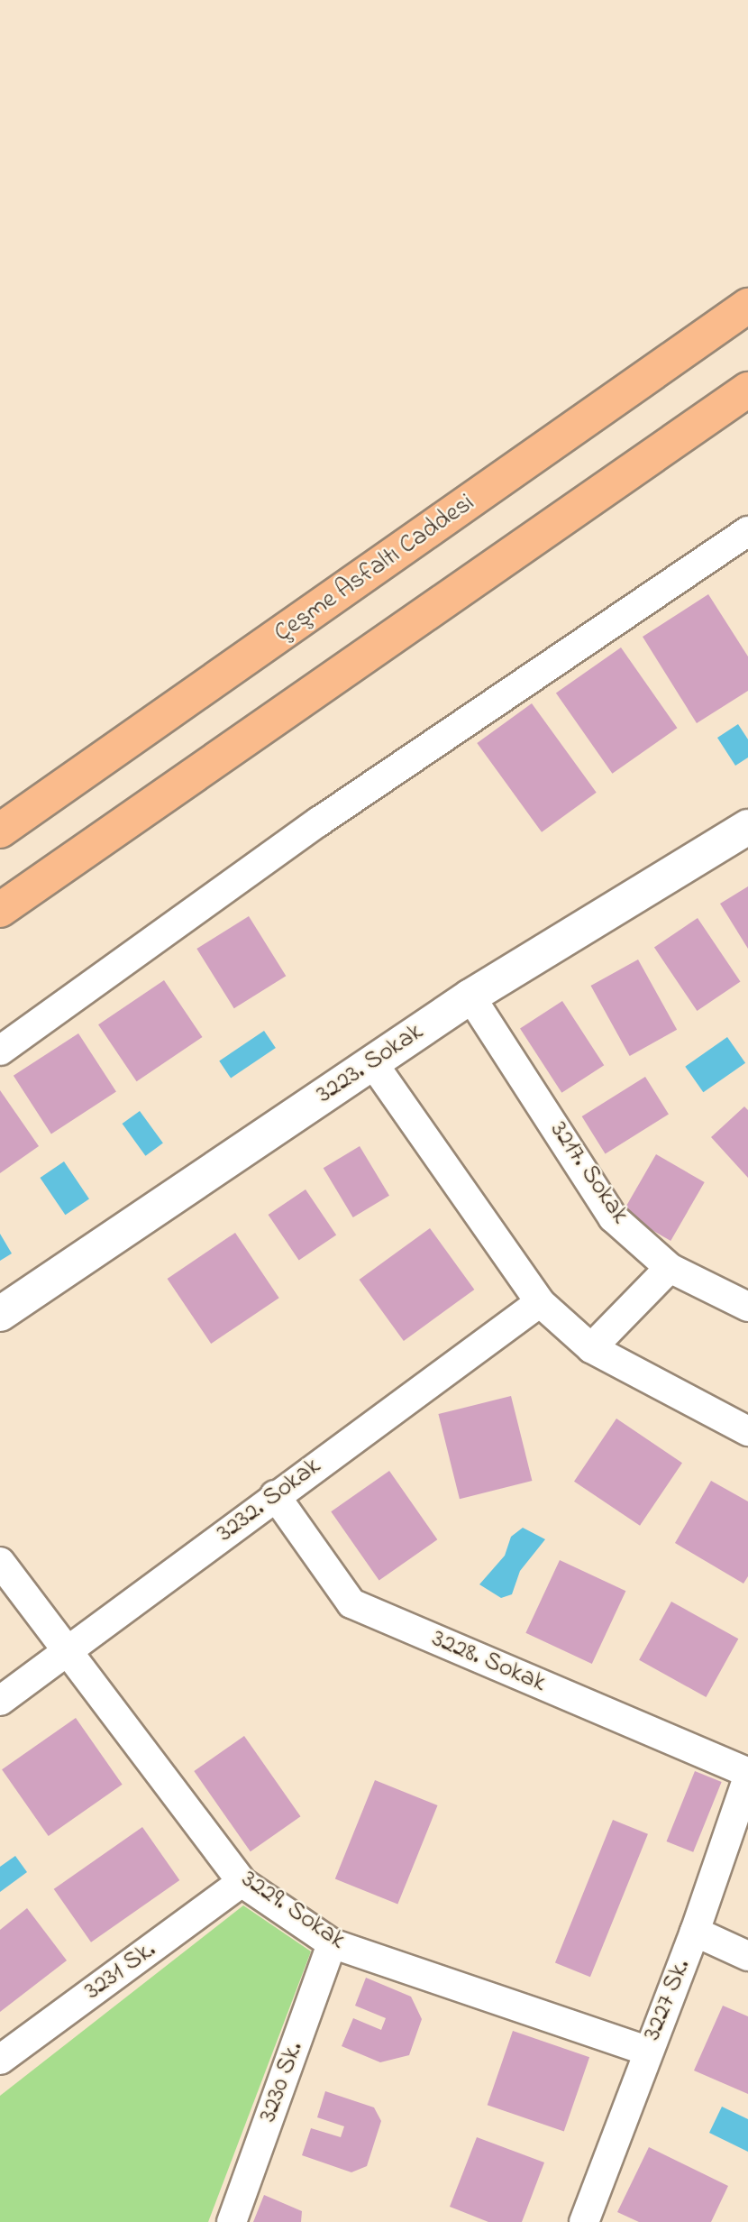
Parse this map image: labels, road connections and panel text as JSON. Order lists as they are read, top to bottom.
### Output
{
  "streets": {
    "highway": ["Çeşme Asfaltı Caddesi"],
    "street": [
      "3223. Sokak",
      "3217. Sokak",
      "3232. Sokak",
      "3228. Sokak",
      "3229. Sokak",
      "3231 Sk.",
      "3227 Sk.",
      "3230 Sk."
    ]
  },
  "crossings": [
    ["3223. Sokak", "3217. Sokak"],
    ["3232. Sokak", "3228. Sokak"],
    ["3232. Sokak", "3229. Sokak"],
    ["3228. Sokak", "3227 Sk."],
    ["3229. Sokak", "3231 Sk."],
    ["3229. Sokak", "3227 Sk."],
    ["3229. Sokak", "3230 Sk."]
  ]
}
